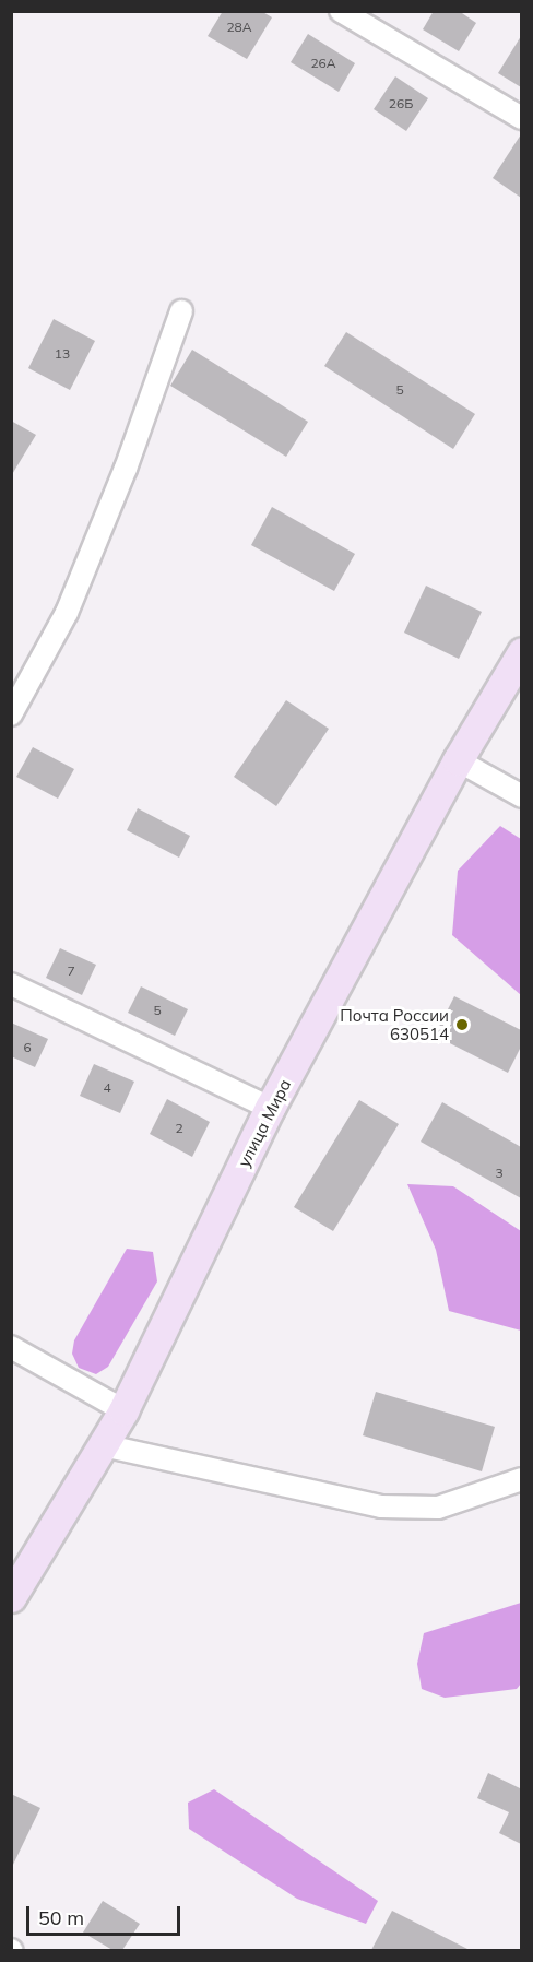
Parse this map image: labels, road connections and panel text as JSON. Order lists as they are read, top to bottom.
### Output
{
  "streets": {
    "street": ["улица Мира"]
  },
  "places": ["Почта России 630514"],
  "house_numbers": [
    "28А",
    "26А",
    "26Б",
    "13",
    "5",
    "7",
    "5",
    "6",
    "4",
    "2",
    "3"
  ],
  "scale_bar": "50 m"
}
